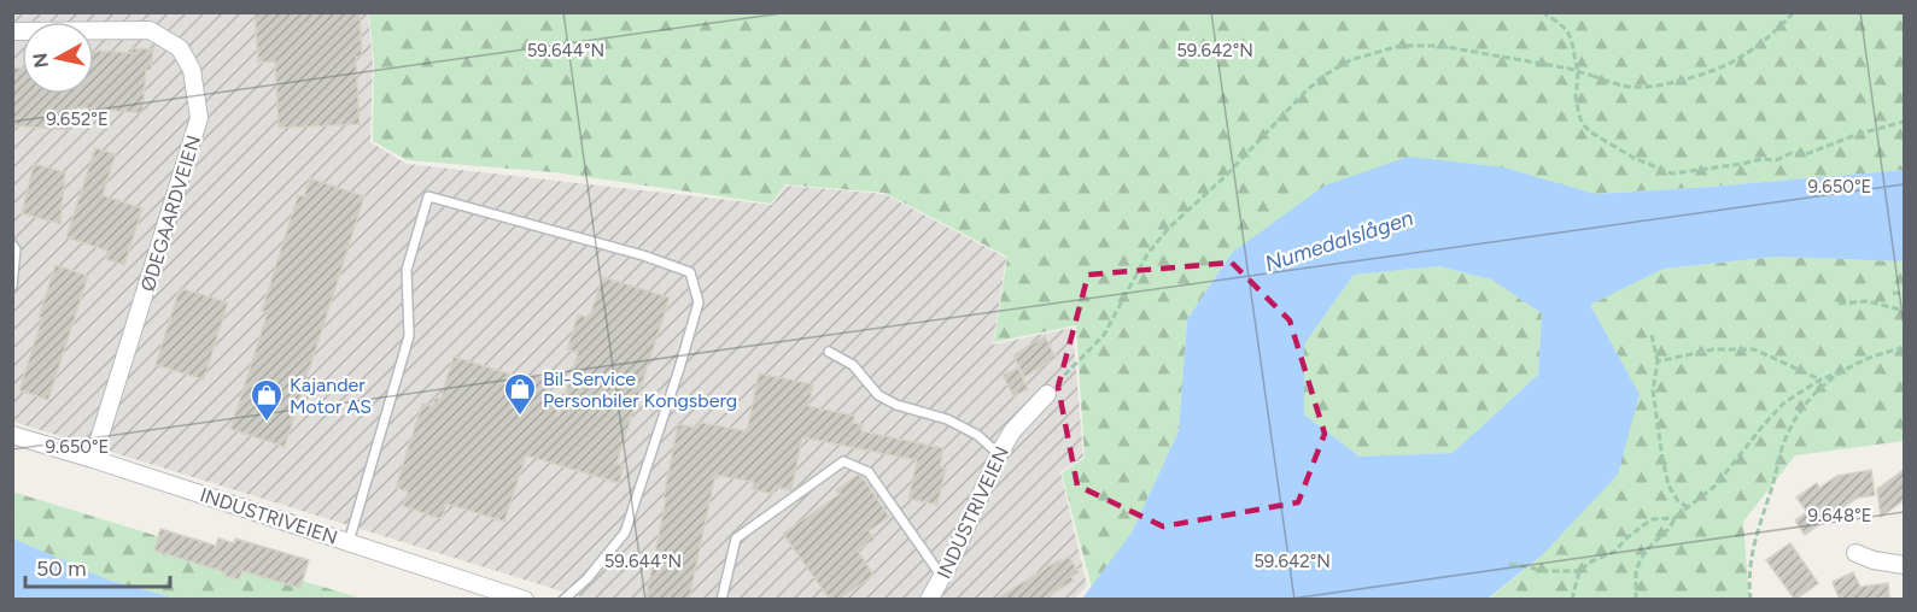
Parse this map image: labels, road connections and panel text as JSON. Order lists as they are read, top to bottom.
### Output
{
  "streets": {
    "street": ["ØDEGAARDVEIEN", "INDUSTRIVEIEN"]
  },
  "crossings": [
    ["ØDEGAARDVEIEN", "INDUSTRIVEIEN"]
  ],
  "water": ["Numedalslågen"],
  "places": {
    "shop": ["Bil-Service Personbiler Kongsberg", "Kajander Motor AS"]
  },
  "scale_bar": "50 m",
  "north": "left",
  "coordinates": [
    "59.644°N",
    "59.642°N",
    "9.652°E",
    "9.650°E",
    "9.648°E"
  ]
}
